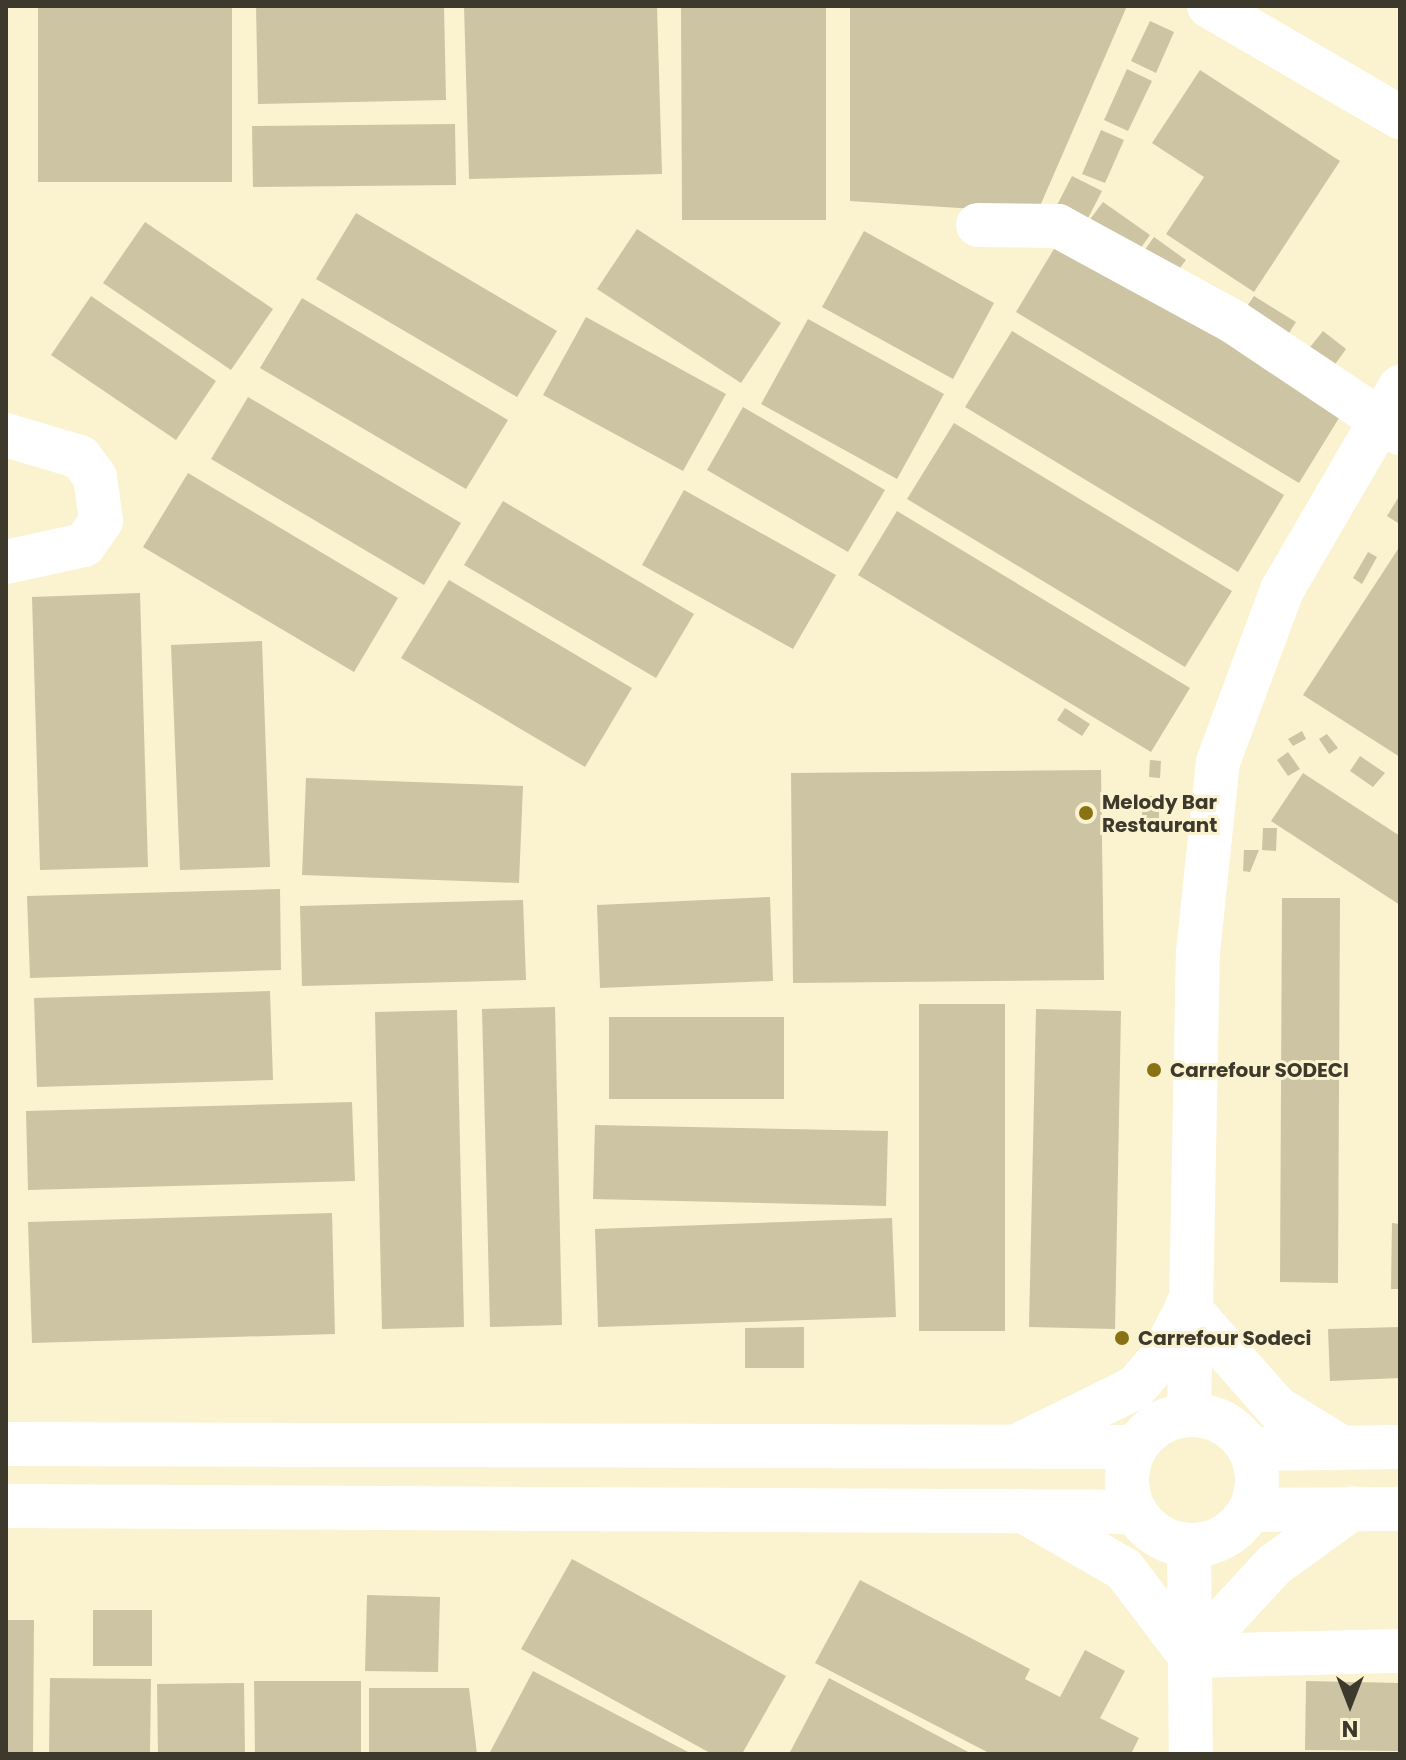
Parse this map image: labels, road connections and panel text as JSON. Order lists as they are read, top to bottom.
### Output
{
  "places": ["Melody Bar Restaurant", "Carrefour SODECI", "Carrefour Sodeci"],
  "north": "bottom"
}
